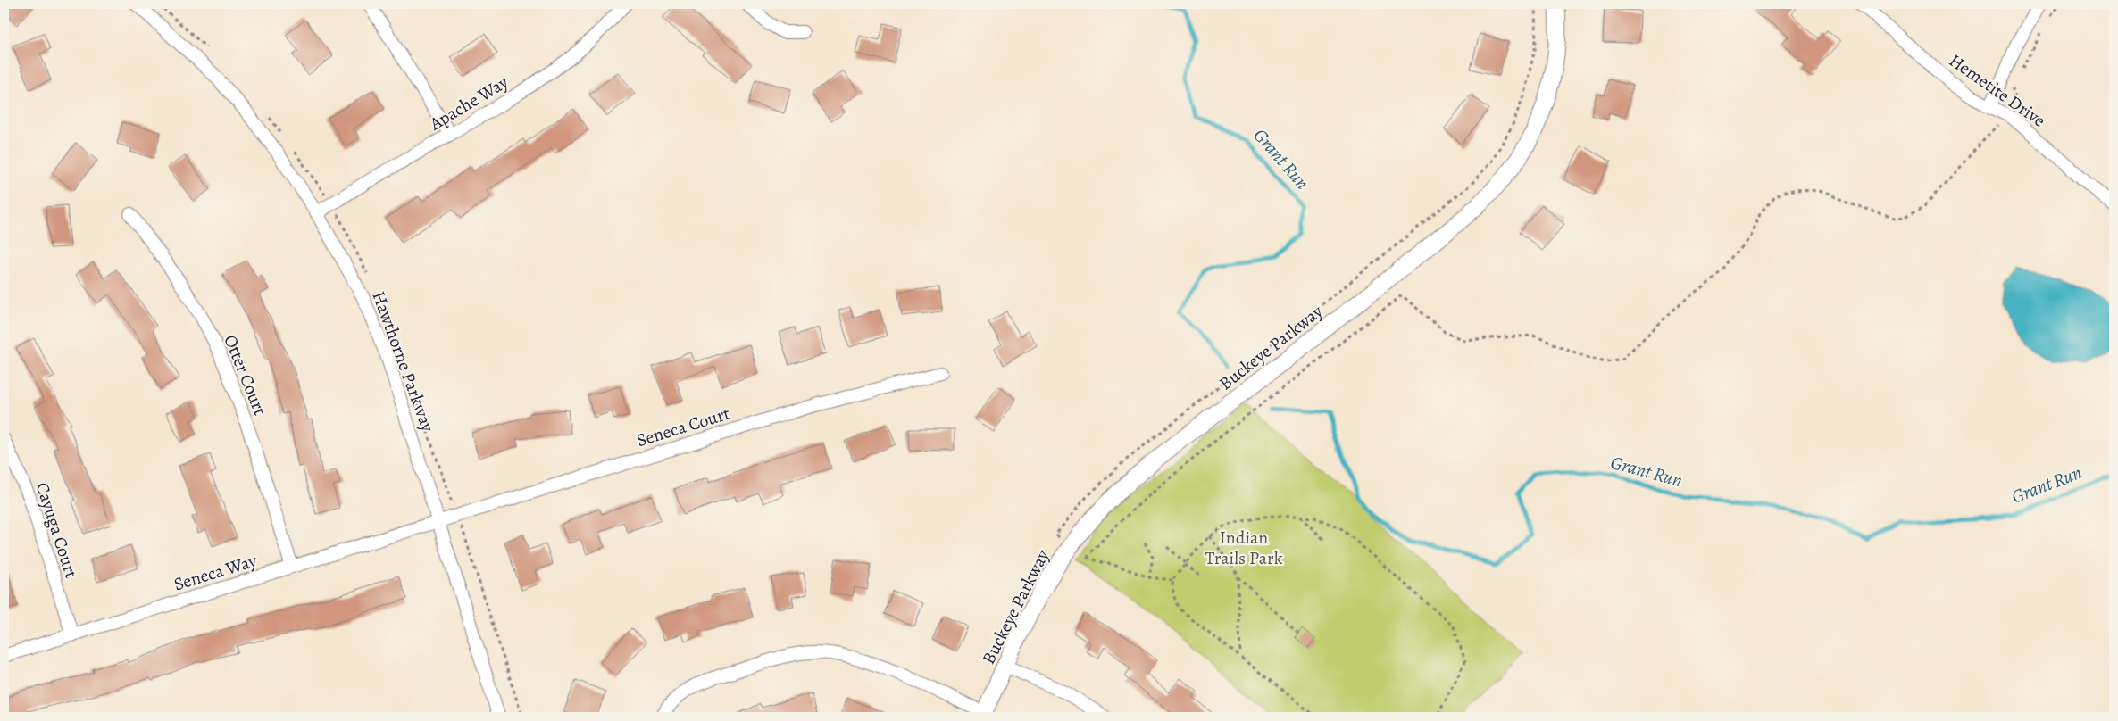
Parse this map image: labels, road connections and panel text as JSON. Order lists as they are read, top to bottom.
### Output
{
  "streets": {
    "street": [
      "Hemetite Drive",
      "Apache Way",
      "Buckeye Parkway",
      "Hawthorne Parkway",
      "Otter Court",
      "Seneca Court",
      "Cayuga Court",
      "Seneca Way"
    ]
  },
  "crossings": [
    ["Apache Way", "Hawthorne Parkway"],
    ["Hawthorne Parkway", "Seneca Court"],
    ["Hawthorne Parkway", "Seneca Way"],
    ["Otter Court", "Seneca Way"],
    ["Seneca Court", "Seneca Way"],
    ["Cayuga Court", "Seneca Way"]
  ],
  "water": ["Grant Run"],
  "parks": ["Indian Trails Park"]
}
